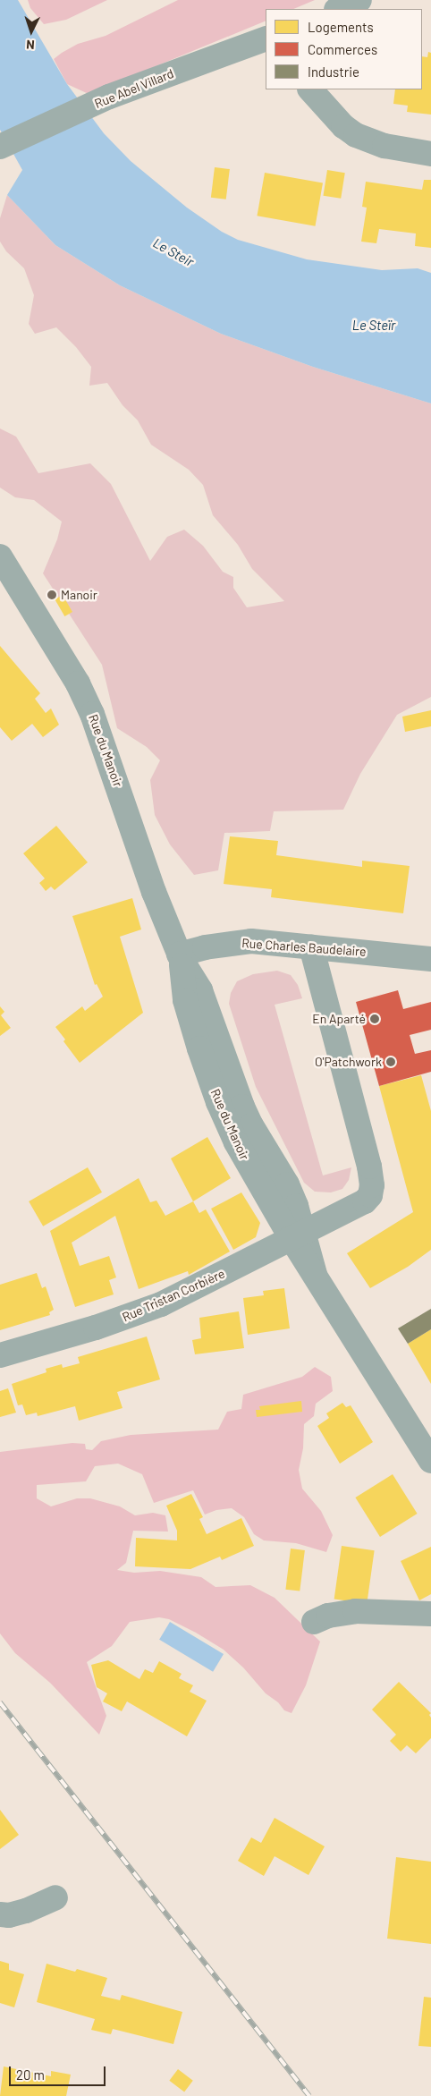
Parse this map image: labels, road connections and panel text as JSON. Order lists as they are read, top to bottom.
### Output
{
  "streets": {
    "street": [
      "Rue Abel Villard",
      "Rue du Manoir",
      "Rue Charles Baudelaire",
      "Rue Tristan Corbière"
    ]
  },
  "crossings": [
    ["Rue du Manoir", "Rue Charles Baudelaire"],
    ["Rue du Manoir", "Rue Tristan Corbière"],
    ["Rue Charles Baudelaire", "Rue Tristan Corbière"]
  ],
  "water": ["Le Steir", "Le Steïr"],
  "places": ["Manoir", "En Aparté", "O'Patchwork"],
  "legend": ["Logements", "Commerces", "Industrie"],
  "scale_bar": "20 m",
  "north": "bottom"
}
